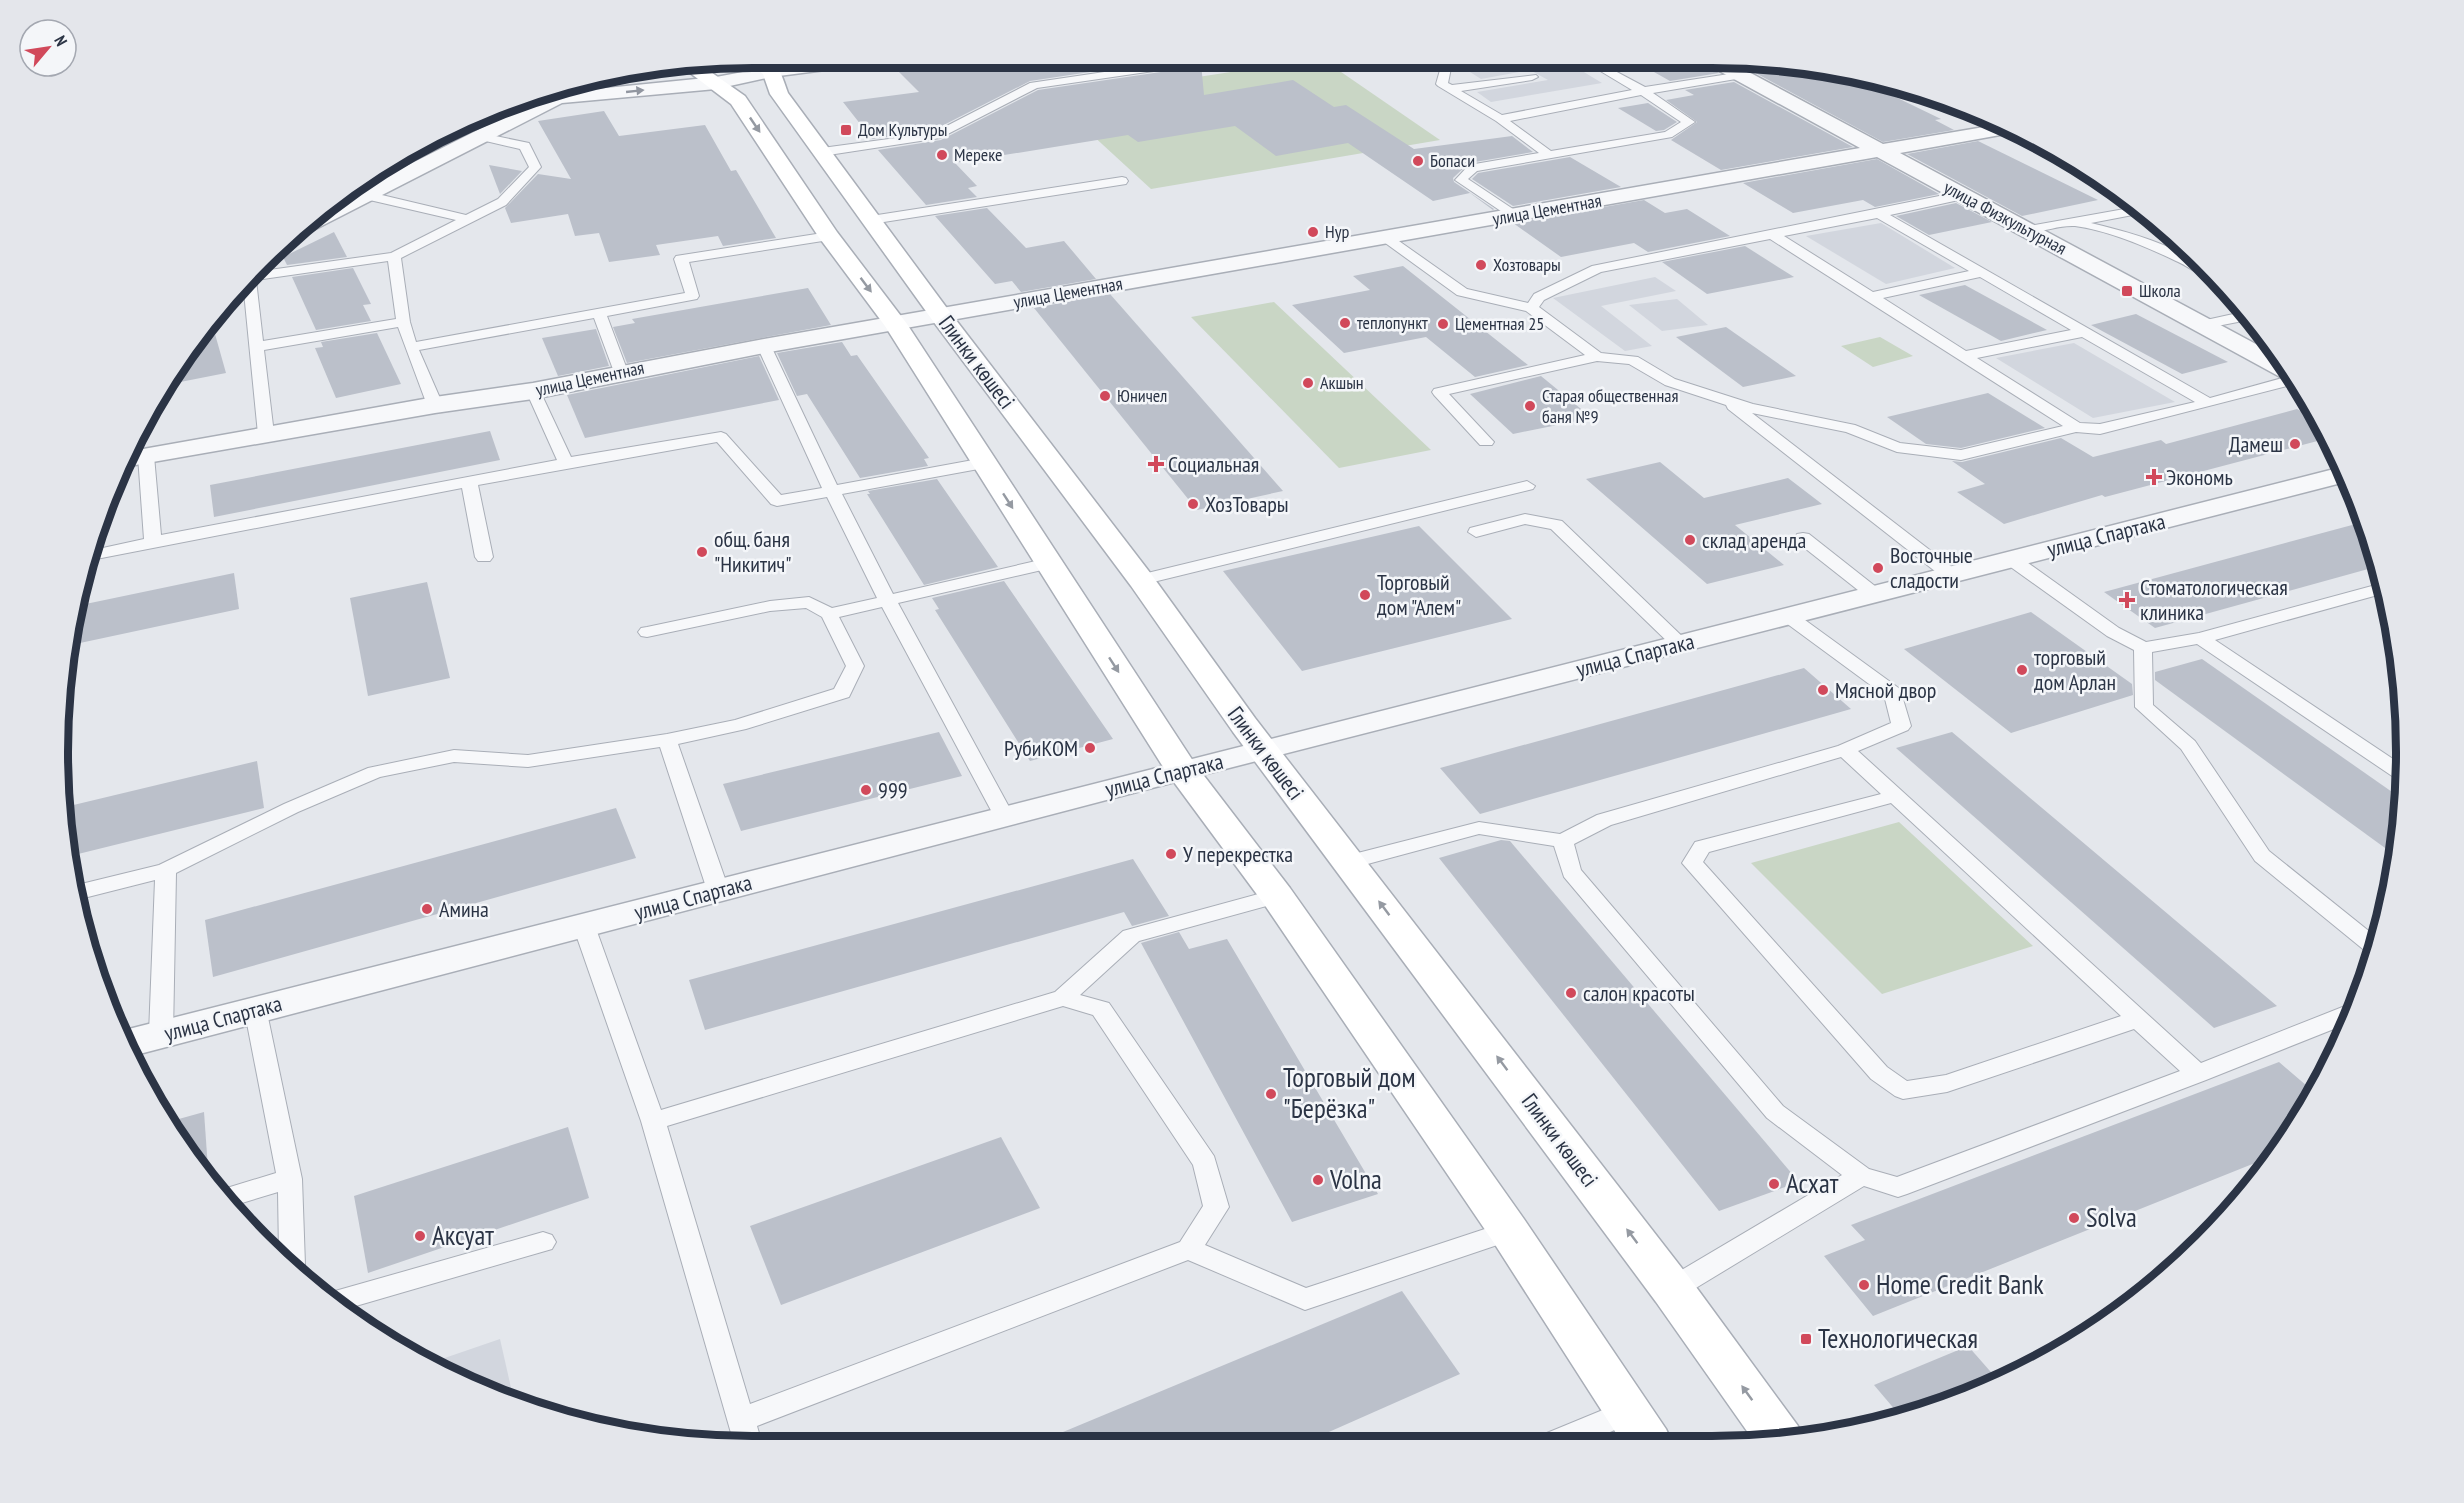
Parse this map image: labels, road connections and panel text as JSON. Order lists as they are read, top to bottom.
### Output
{
  "streets": {
    "main road": ["Глинки көшесі"],
    "street": ["улица Цементная", "улица Физкультурная", "улица Спартака"]
  },
  "crossings": [
    ["улица Цементная", "улица Физкультурная"],
    ["улица Цементная", "Глинки көшесі"],
    ["Глинки көшесі", "улица Спартака"]
  ],
  "places": {
    "transit": ["Дом Культуры", "Школа", "Технологическая"],
    "other": [
      "Мереке",
      "Бопаси",
      "Нур",
      "Хозтовары",
      "теплопункт",
      "Цементная 25",
      "Акшын",
      "Юничел",
      "Старая общественная баня №9",
      "Дамеш",
      "ХозТовары",
      "склад аренда",
      "общ. баня \"Никитич\"",
      "Восточные сладости",
      "Торговый дом \"Алем\"",
      "торговый дом Арлан",
      "Мясной двор",
      "РубиКОМ",
      "999",
      "У перекрестка",
      "Амина",
      "салон красоты",
      "Торговый дом \"Берёзка\"",
      "Volna",
      "Асхат",
      "Solva",
      "Аксуат",
      "Home Credit Bank"
    ],
    "health": ["Социальная", "Экономь", "Стоматологическая клиника"]
  },
  "north": "top right"
}
